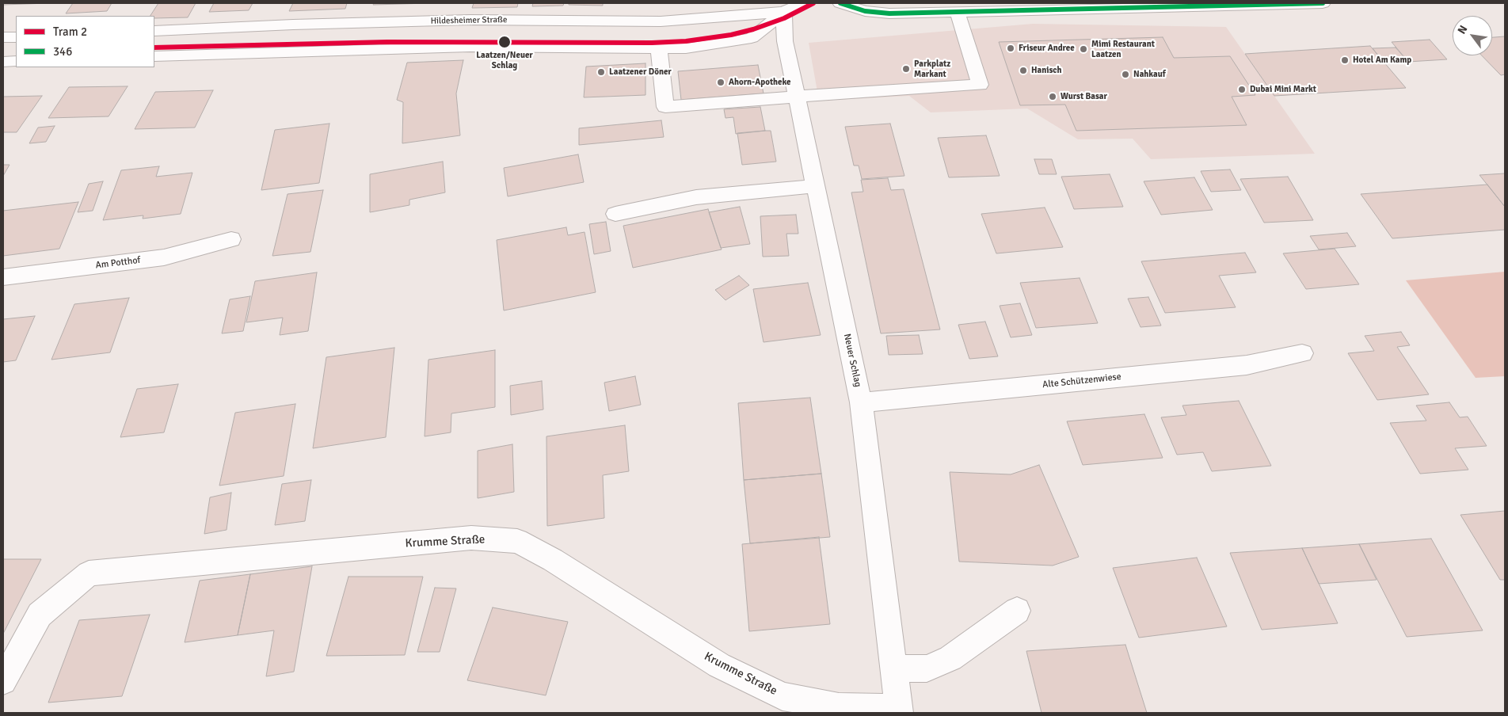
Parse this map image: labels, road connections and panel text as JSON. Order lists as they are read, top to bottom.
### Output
{
  "streets": {
    "street": [
      "Hildesheimer Straße",
      "Am Potthof",
      "Neuer Schlag",
      "Alte Schützenwiese",
      "Krumme Straße"
    ]
  },
  "crossings": [
    ["Hildesheimer Straße", "Neuer Schlag"],
    ["Neuer Schlag", "Alte Schützenwiese"],
    ["Neuer Schlag", "Krumme Straße"]
  ],
  "places": [
    "Laatzen/Neuer Schlag",
    "Friseur Andree",
    "Mimi Restaurant Laatzen",
    "Hotel Am Kamp",
    "Parkplatz Markant",
    "Hanisch",
    "Laatzener Döner",
    "Nahkauf",
    "Ahorn-Apotheke",
    "Dubai Mini Markt",
    "Wurst Basar"
  ],
  "lines": ["tram line 2", "transit line 346"],
  "legend": ["Tram 2", "346"],
  "north": "top left"
}
